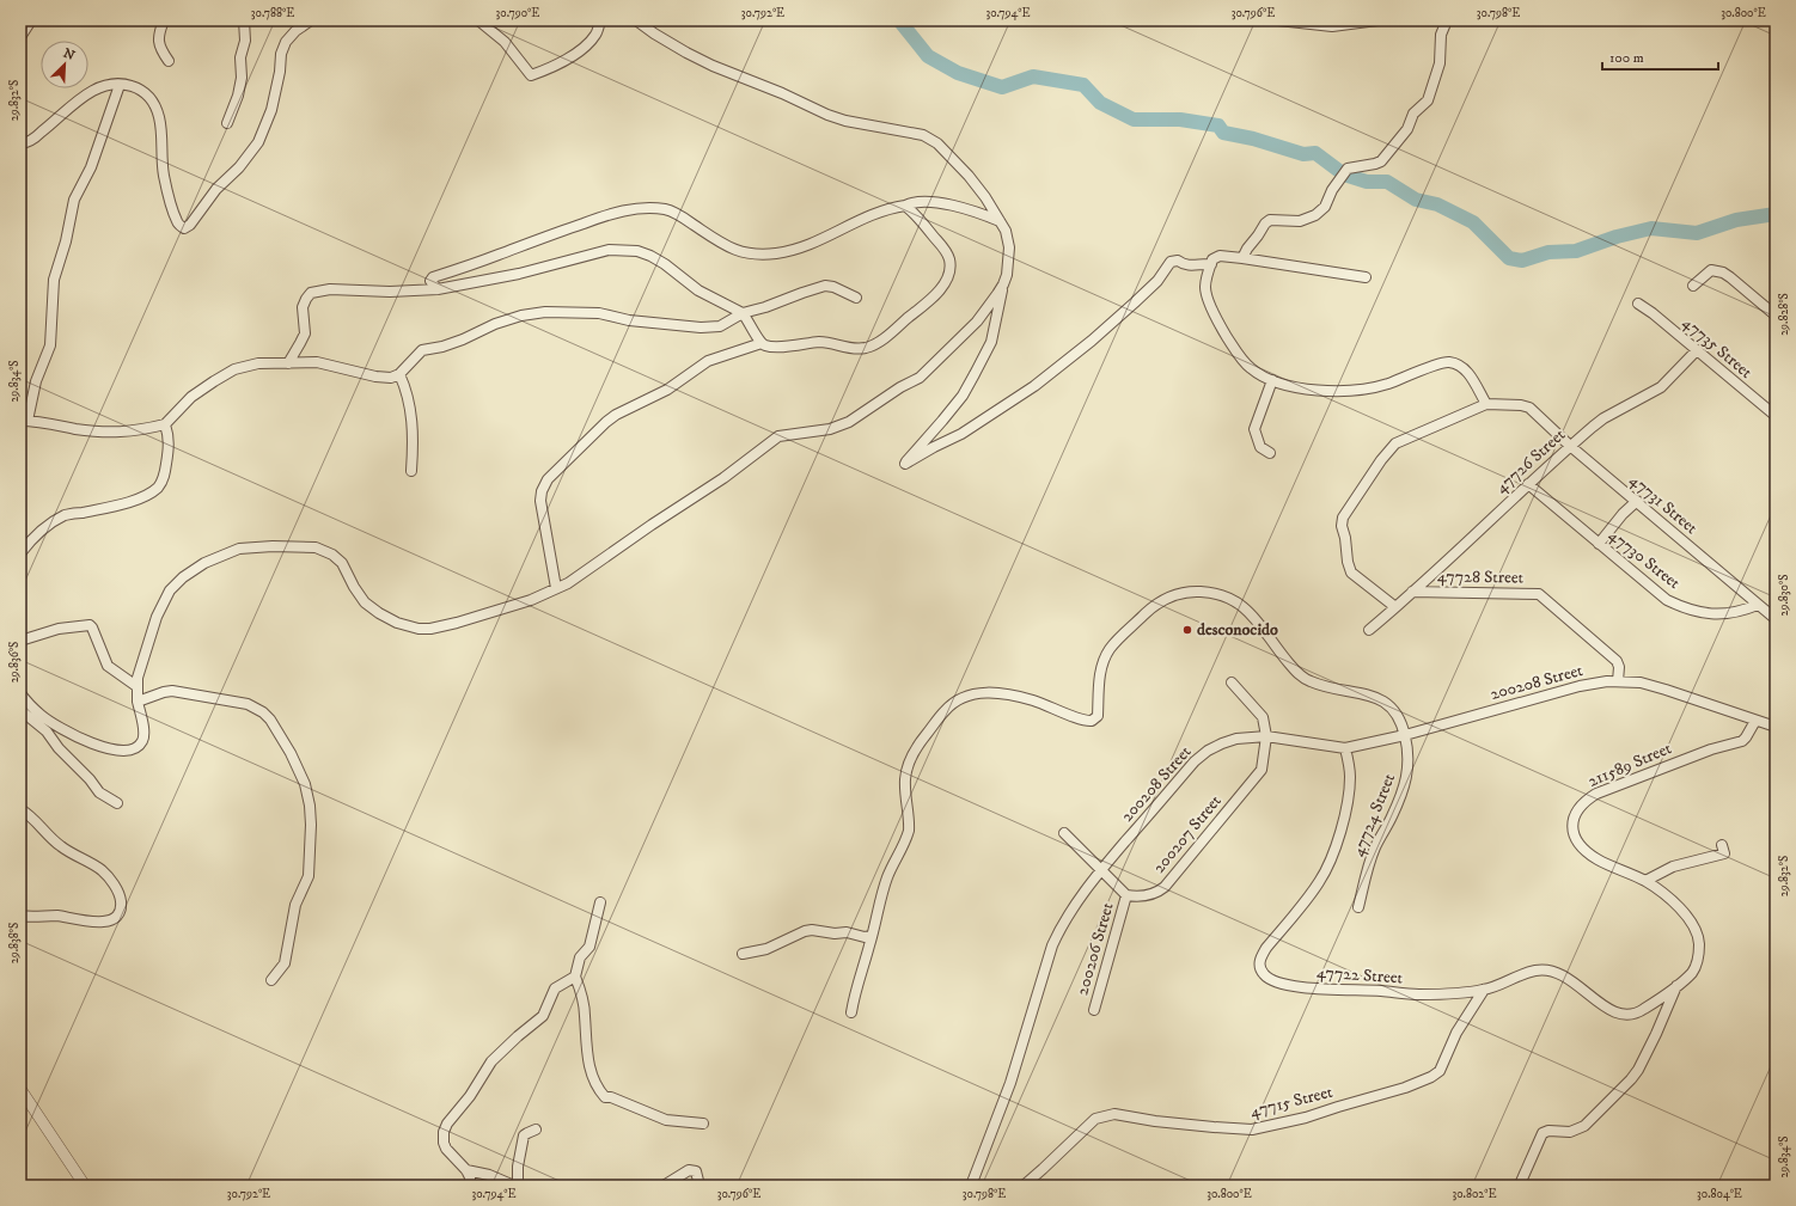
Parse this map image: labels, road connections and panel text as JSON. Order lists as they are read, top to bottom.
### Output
{
  "streets": {
    "street": [
      "47735 Street",
      "47726 Street",
      "47731 Street",
      "47730 Street",
      "47728 Street",
      "200208 Street",
      "211589 Street",
      "47724 Street",
      "200207 Street",
      "200206 Street",
      "47722 Street",
      "47715 Street"
    ]
  },
  "crossings": [
    ["47735 Street", "47726 Street"],
    ["47726 Street", "47731 Street"],
    ["47726 Street", "47730 Street"],
    ["47726 Street", "47728 Street"],
    ["47731 Street", "47730 Street"],
    ["47728 Street", "200208 Street"],
    ["200208 Street", "211589 Street"],
    ["200208 Street", "47724 Street"],
    ["200208 Street", "200207 Street"],
    ["200208 Street", "47722 Street"],
    ["211589 Street", "47722 Street"],
    ["200207 Street", "200206 Street"],
    ["47722 Street", "47715 Street"]
  ],
  "places": ["desconocido"],
  "scale_bar": "100 m",
  "north": "top right",
  "coordinates": [
    "30.788°E",
    "30.790°E",
    "30.792°E",
    "30.794°E",
    "30.796°E",
    "30.798°E",
    "30.800°E",
    "29.832°S",
    "29.828°S",
    "29.834°S",
    "29.830°S",
    "29.836°S",
    "29.838°S",
    "30.802°E",
    "30.804°E"
  ]
}
